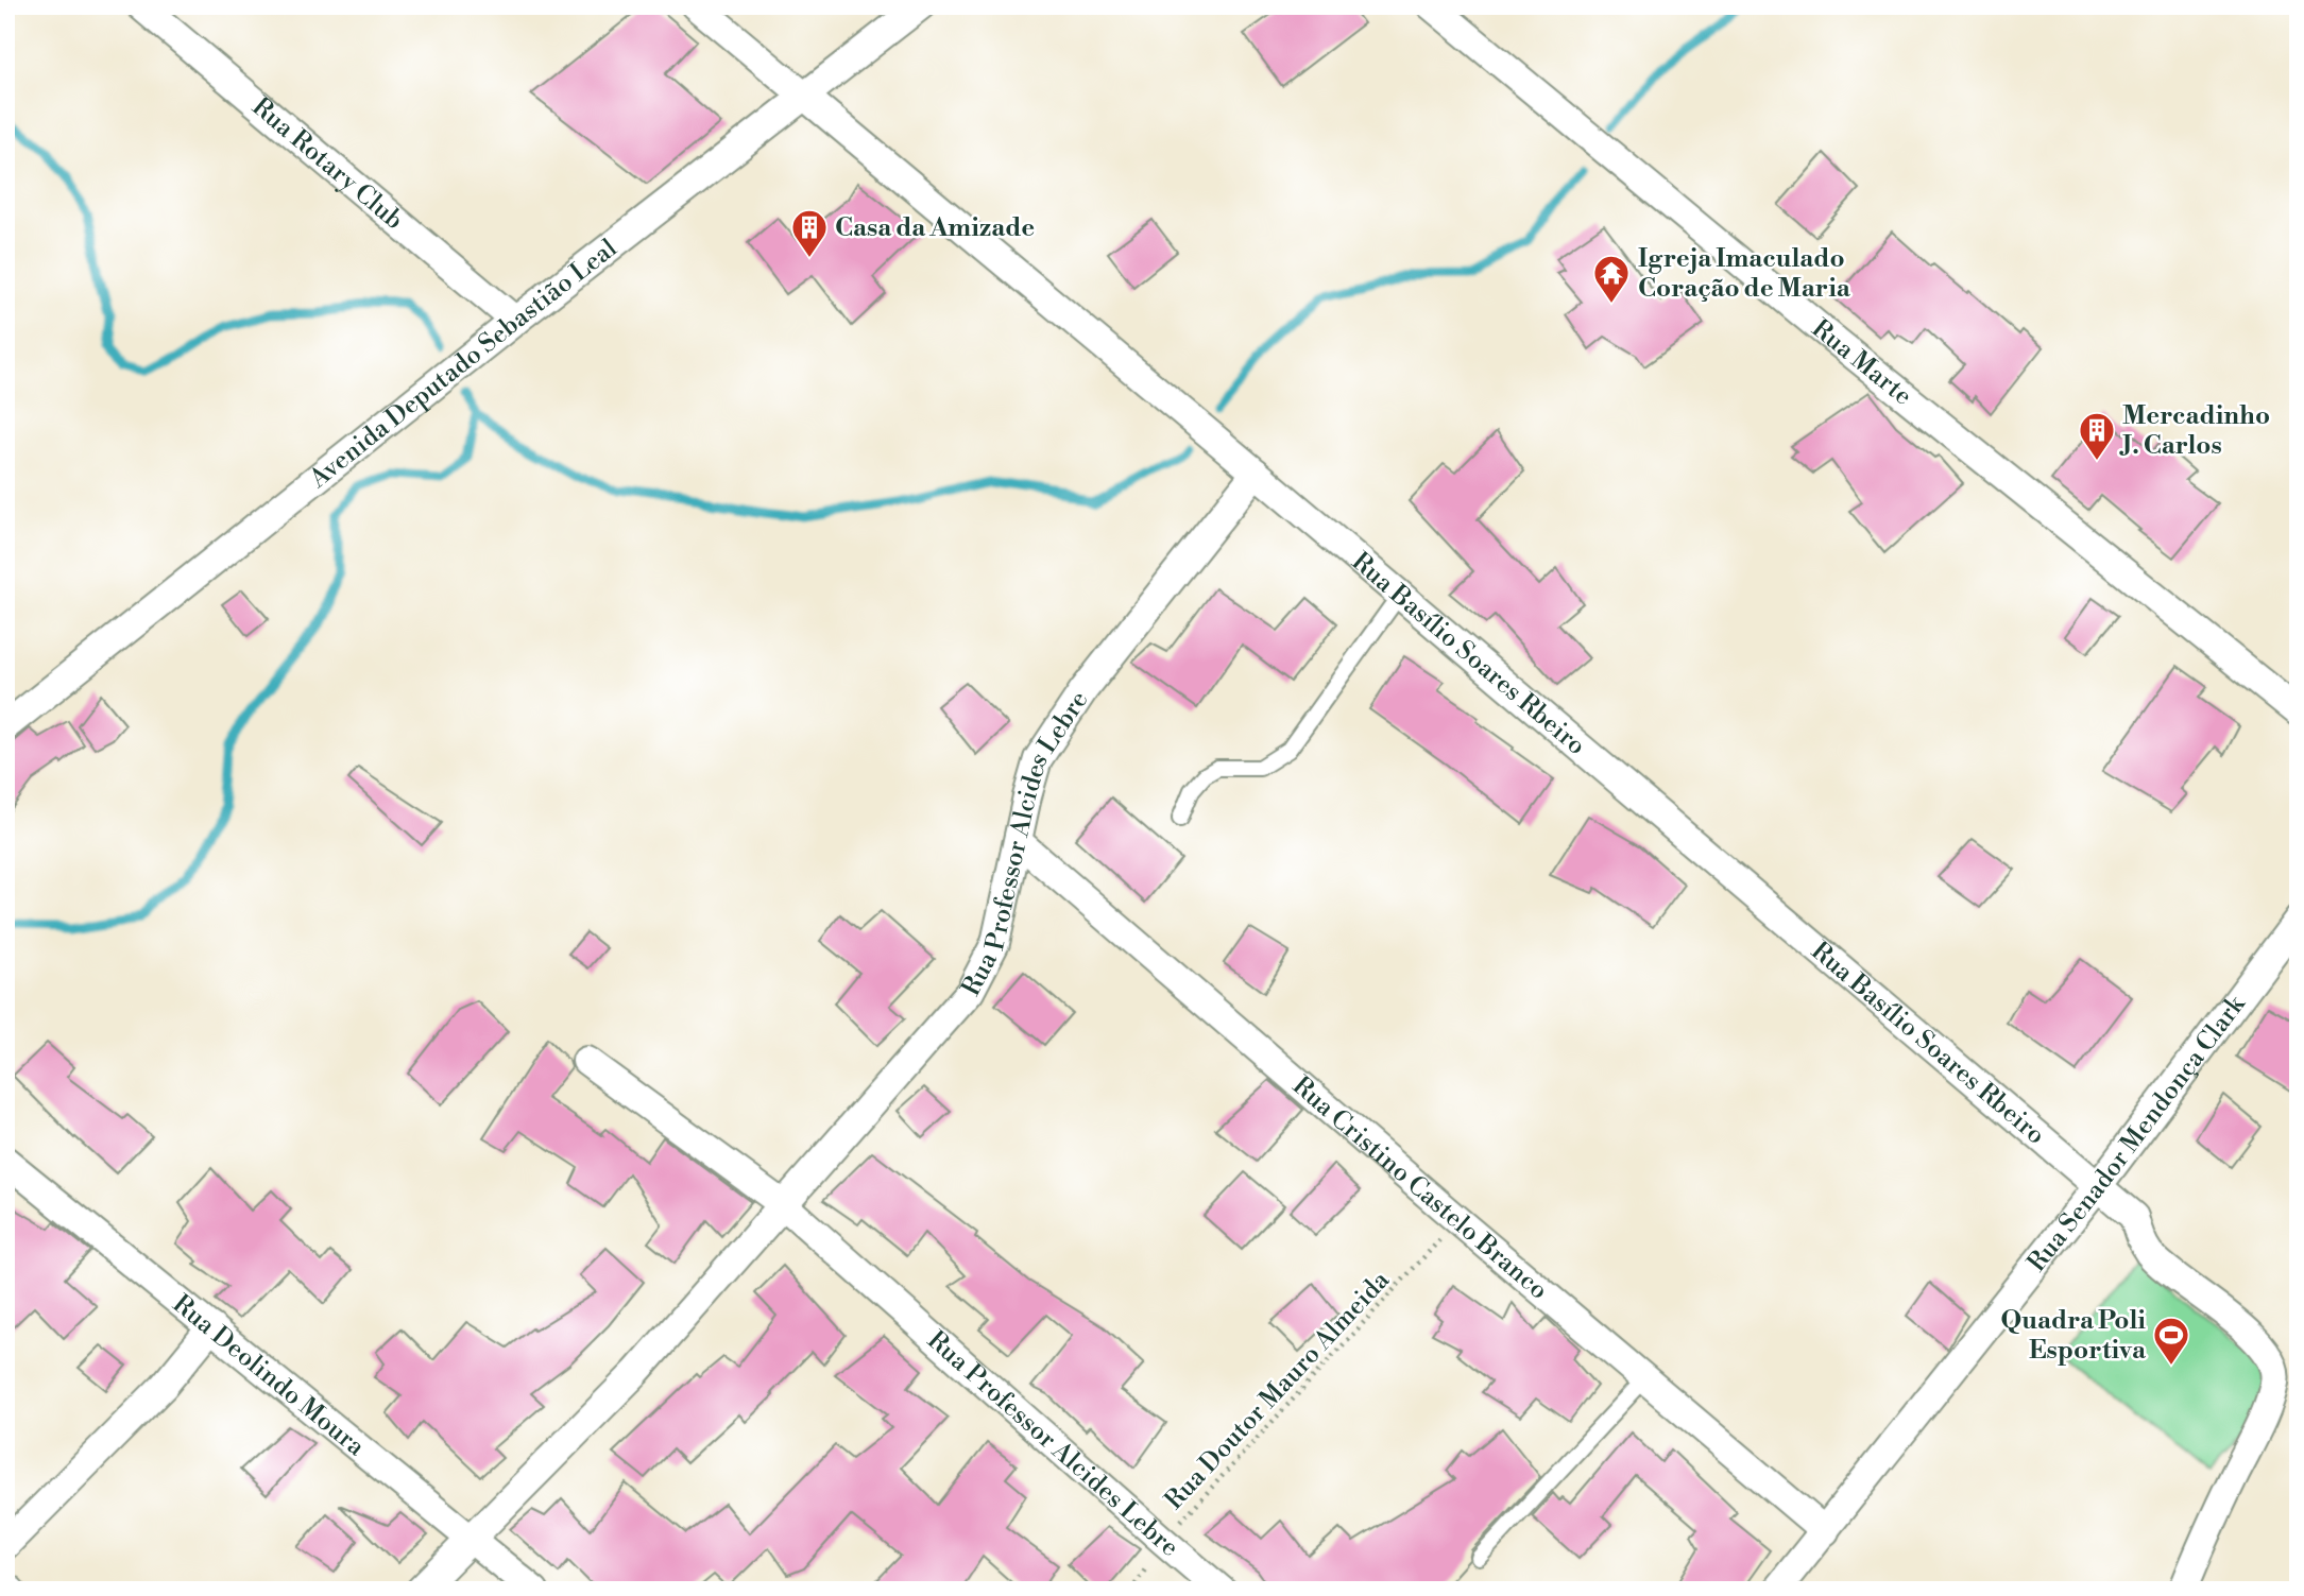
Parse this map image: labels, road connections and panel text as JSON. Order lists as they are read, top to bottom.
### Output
{
  "streets": {
    "street": [
      "Rua Rotary Club",
      "Rua Marte",
      "Avenida Deputado Sebastião Leal",
      "Rua Basílio Soares Rbeiro",
      "Rua Professor Alcides Lebre",
      "Rua Senador Mendonça Clark",
      "Rua Cristino Castelo Branco",
      "Rua Deolindo Moura"
    ],
    "path": ["Rua Doutor Mauro Almeida"]
  },
  "crossings": [
    ["Rua Rotary Club", "Avenida Deputado Sebastião Leal"],
    ["Avenida Deputado Sebastião Leal", "Rua Basílio Soares Rbeiro"],
    ["Rua Basílio Soares Rbeiro", "Rua Professor Alcides Lebre"],
    ["Rua Basílio Soares Rbeiro", "Rua Senador Mendonça Clark"],
    ["Rua Professor Alcides Lebre", "Rua Cristino Castelo Branco"],
    ["Rua Professor Alcides Lebre", "Rua Deolindo Moura"],
    ["Rua Professor Alcides Lebre", "Rua Doutor Mauro Almeida"],
    ["Rua Senador Mendonça Clark", "Rua Cristino Castelo Branco"],
    ["Rua Cristino Castelo Branco", "Rua Doutor Mauro Almeida"]
  ],
  "places": {
    "building": ["Casa da Amizade", "Mercadinho J. Carlos"],
    "temple": ["Igreja Imaculado Coração de Maria"],
    "sports": ["Quadra Poli Esportiva"]
  }
}
